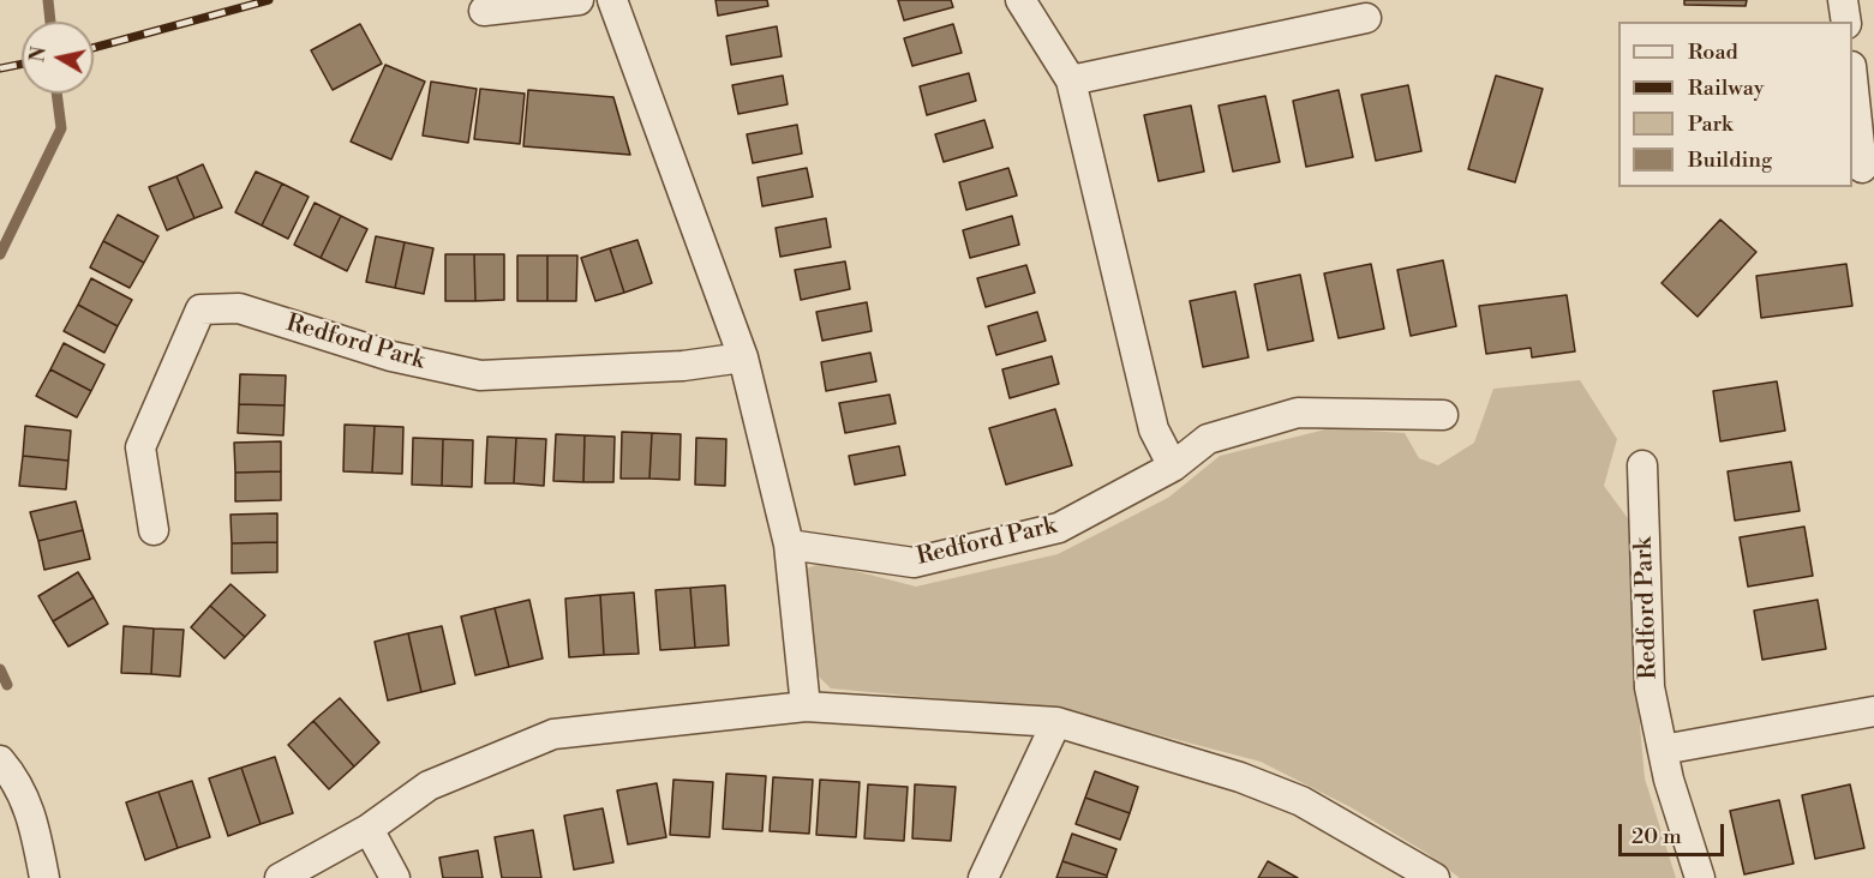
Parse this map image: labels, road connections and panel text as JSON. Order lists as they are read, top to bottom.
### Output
{
  "streets": {
    "street": ["Redford Park"]
  },
  "legend": [
    "Road",
    "Railway",
    "Park",
    "Building"
  ],
  "scale_bar": "20 m",
  "north": "left"
}
